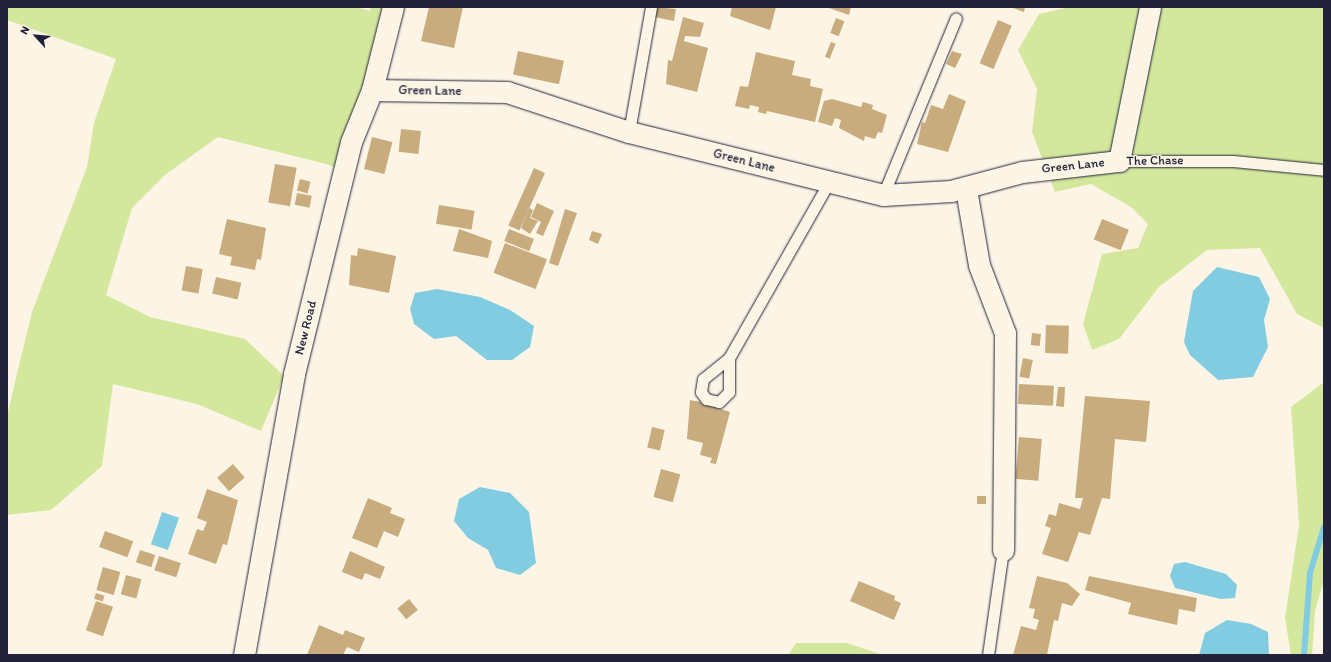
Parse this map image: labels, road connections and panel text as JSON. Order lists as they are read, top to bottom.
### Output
{
  "streets": {
    "street": ["Green Lane", "The Chase", "New Road"]
  },
  "crossings": [
    ["Green Lane", "The Chase"],
    ["Green Lane", "New Road"]
  ],
  "north": "top left"
}
